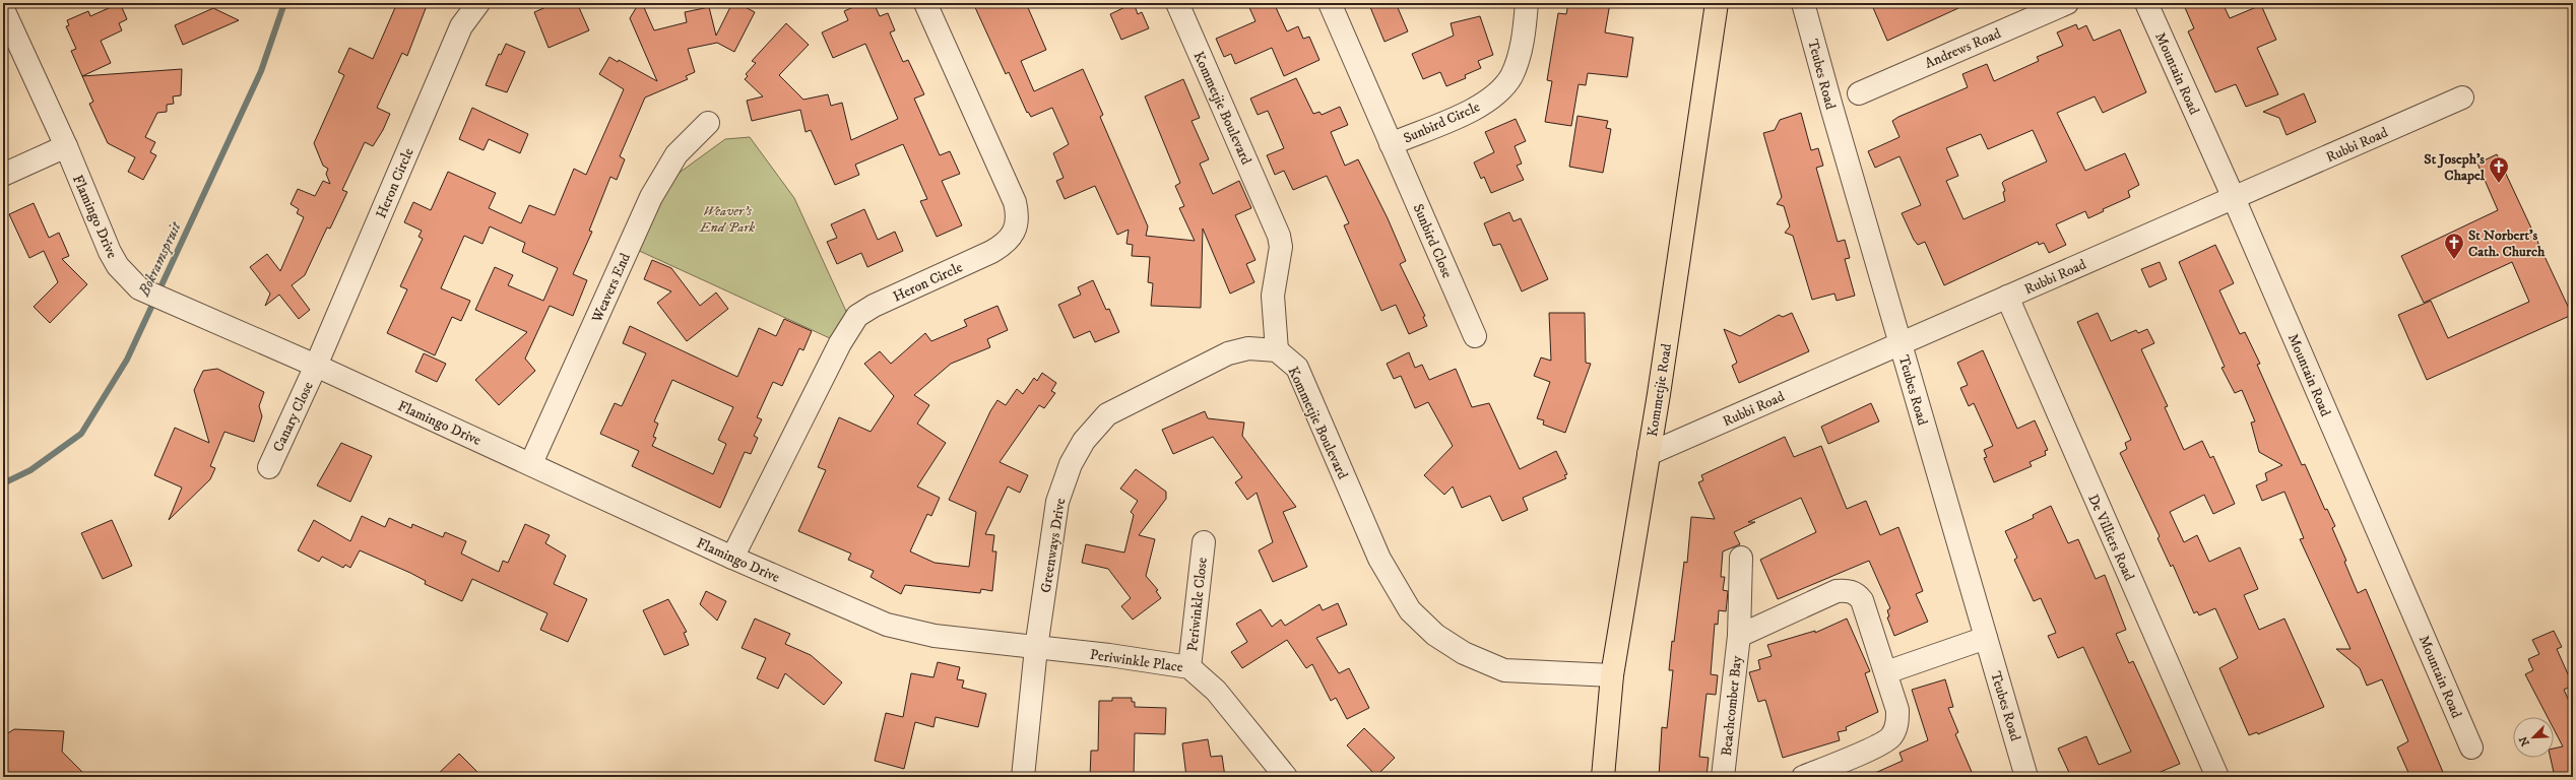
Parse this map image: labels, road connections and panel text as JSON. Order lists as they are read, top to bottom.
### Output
{
  "streets": {
    "main road": ["Kommetjie Road"],
    "street": [
      "Andrews Road",
      "Mountain Road",
      "Teubes Road",
      "Kommetjie Boulevard",
      "Sunbird Circle",
      "Rubbi Road",
      "Heron Circle",
      "Flamingo Drive",
      "Sunbird Close",
      "Weavers End",
      "Canary Close",
      "De Villiers Road",
      "Greenways Drive",
      "Periwinkle Close",
      "Periwinkle Place",
      "Beachcomber Bay"
    ]
  },
  "crossings": [
    ["Mountain Road", "Rubbi Road"],
    ["Teubes Road", "Rubbi Road"],
    ["Kommetjie Boulevard", "Kommetjie Road"],
    ["Kommetjie Boulevard", "Greenways Drive"],
    ["Sunbird Circle", "Sunbird Close"],
    ["Rubbi Road", "Kommetjie Road"],
    ["Rubbi Road", "De Villiers Road"],
    ["Heron Circle", "Flamingo Drive"],
    ["Heron Circle", "Canary Close"],
    ["Flamingo Drive", "Weavers End"],
    ["Flamingo Drive", "Canary Close"],
    ["Flamingo Drive", "Greenways Drive"],
    ["Flamingo Drive", "Periwinkle Place"],
    ["Greenways Drive", "Periwinkle Place"],
    ["Periwinkle Close", "Periwinkle Place"]
  ],
  "water": ["Bokramspruit"],
  "parks": ["Weaver's End Park"],
  "places": {
    "church": ["St Joseph's Chapel", "St Norbert's Cath. Church"]
  },
  "north": "bottom left"
}
